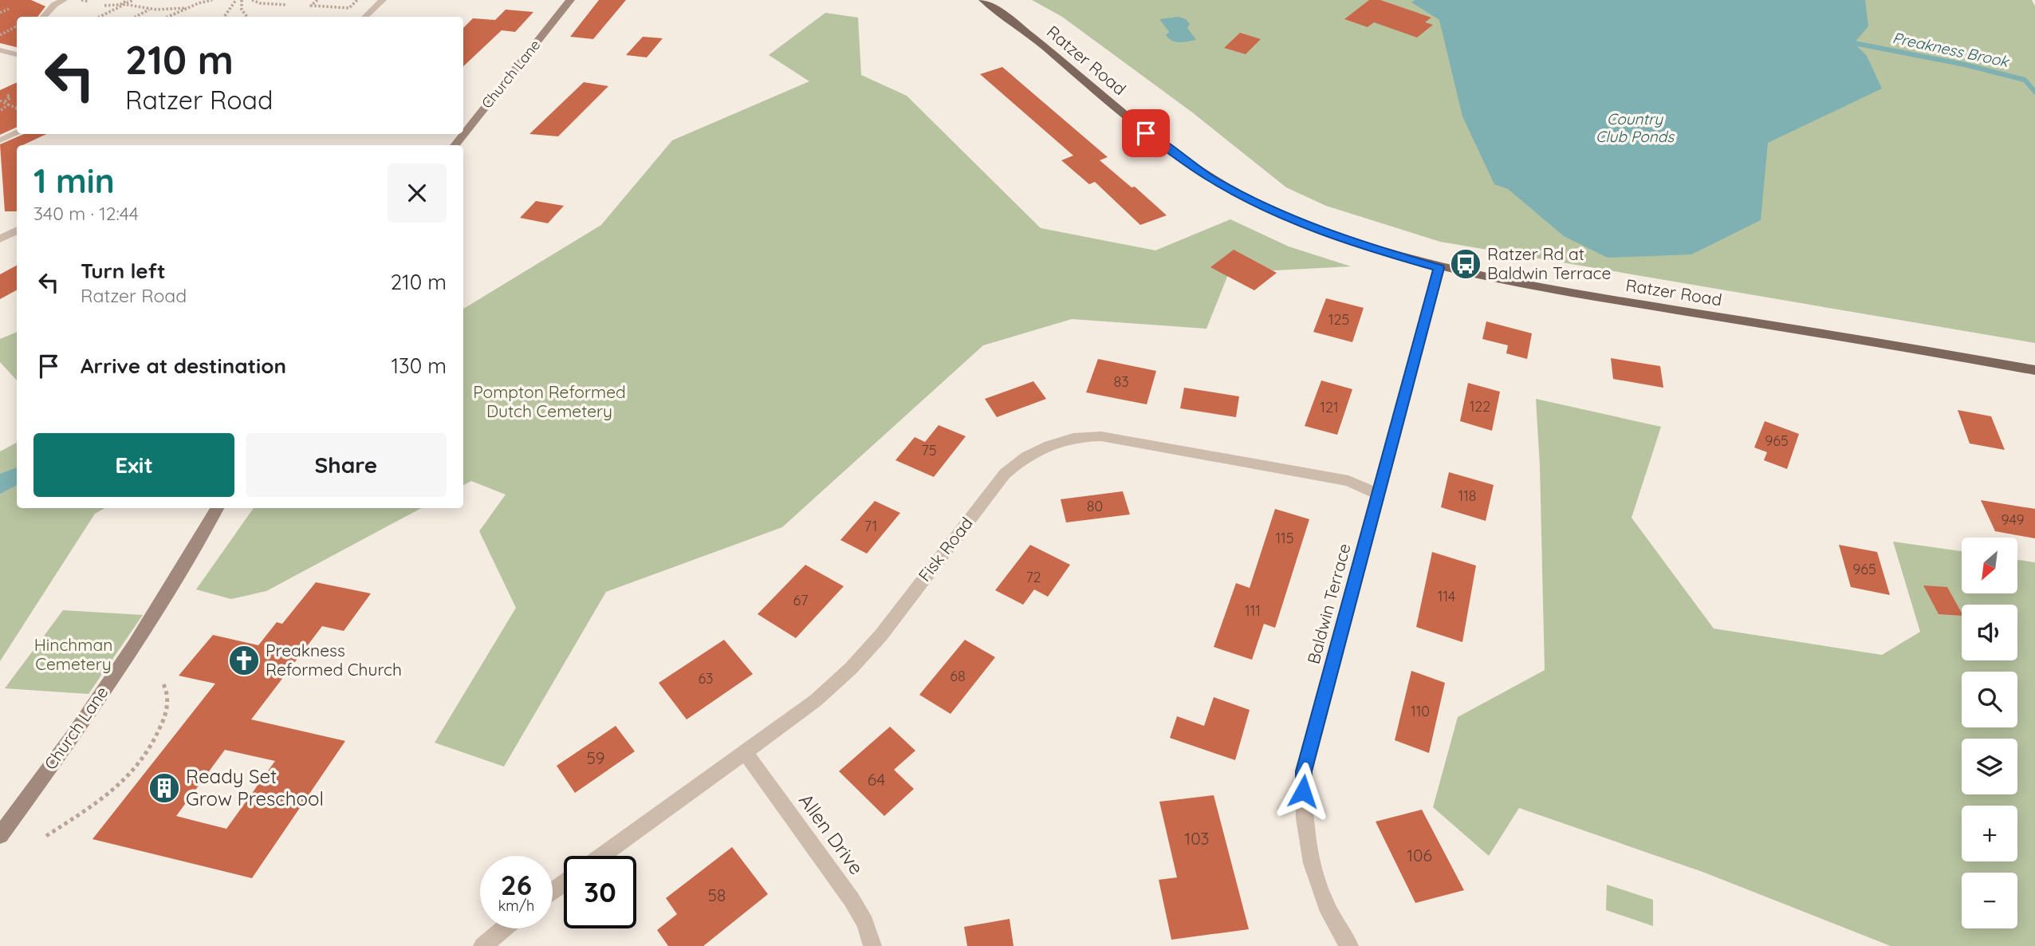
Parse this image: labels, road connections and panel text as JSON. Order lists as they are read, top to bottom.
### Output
{
  "streets": {
    "main road": ["Ratzer Road"],
    "street": [
      "Church Lane",
      "Fisk Road",
      "Baldwin Terrace",
      "Allen Drive"
    ]
  },
  "crossings": [
    ["Ratzer Road", "Baldwin Terrace"],
    ["Fisk Road", "Baldwin Terrace"],
    ["Fisk Road", "Allen Drive"]
  ],
  "water": ["Preakness Brook", "Country Club Ponds"],
  "parks": ["Pompton Reformed Dutch Cemetery", "Hinchman Cemetery"],
  "places": {
    "bus stop": ["Ratzer Rd at Baldwin Terrace"],
    "church": ["Preakness Reformed Church"],
    "building": ["Ready Set Grow Preschool"]
  },
  "house_numbers": [
    "125",
    "83",
    "122",
    "121",
    "965",
    "75",
    "118",
    "80",
    "949",
    "71",
    "115",
    "965",
    "72",
    "114",
    "67",
    "111",
    "68",
    "63",
    "110",
    "59",
    "64",
    "103",
    "106",
    "58"
  ],
  "north": "bottom left",
  "page": {
    "turn": ["210 m", "Ratzer Road"],
    "heading": ["1 min", "340 m · 12:44"],
    "list": [
      {
        "name": "Turn left",
        "note": "Ratzer Road",
        "value": "210 m"
      },
      {
        "name": "Arrive at destination",
        "value": "130 m"
      }
    ],
    "buttons": ["Exit", "Share"],
    "map_buttons": ["+", "−"],
    "speed": "26 km/h",
    "limit": "30"
  }
}
